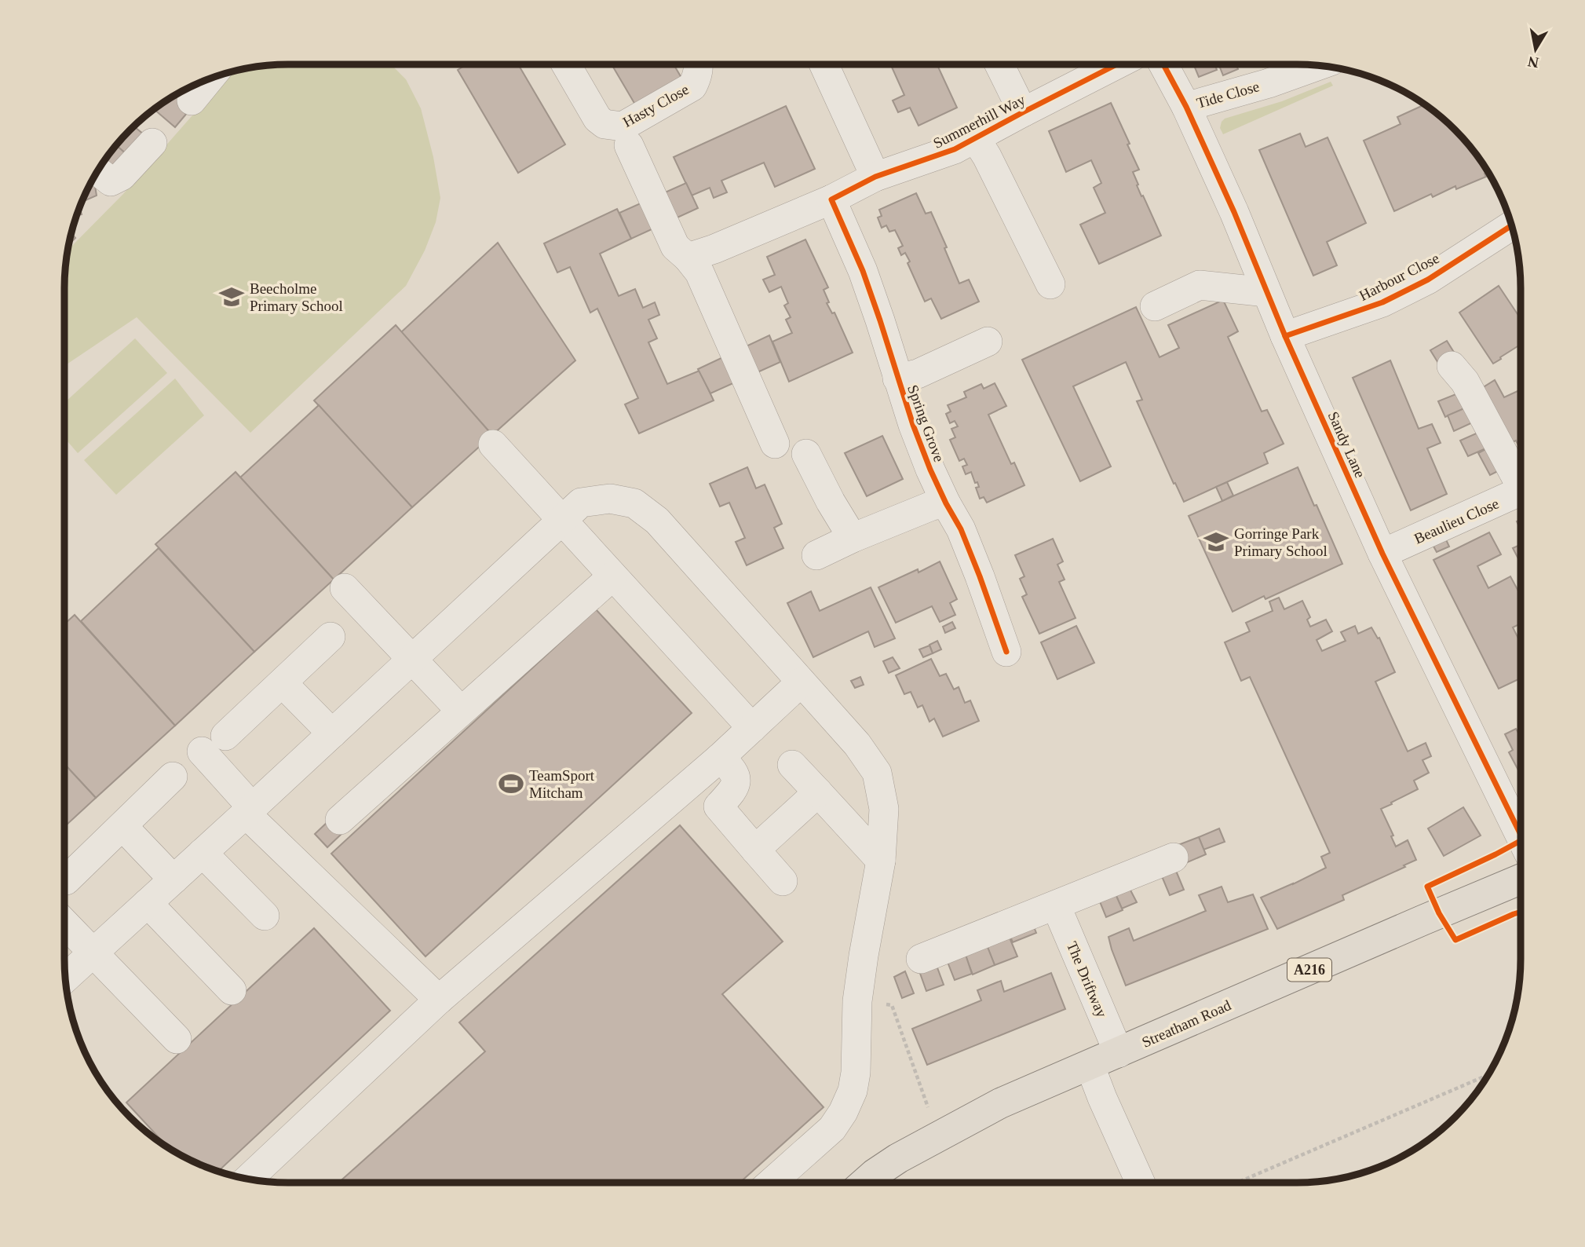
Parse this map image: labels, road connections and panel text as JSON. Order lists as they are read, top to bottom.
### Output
{
  "streets": {
    "main road": ["A216", "Streatham Road"],
    "street": [
      "Tide Close",
      "Hasty Close",
      "Summerhill Way",
      "Harbour Close",
      "Spring Grove",
      "Sandy Lane",
      "Beaulieu Close",
      "The Driftway"
    ]
  },
  "crossings": [
    ["Tide Close", "Sandy Lane"],
    ["Summerhill Way", "Spring Grove"],
    ["Harbour Close", "Sandy Lane"],
    ["Sandy Lane", "Beaulieu Close"],
    ["The Driftway", "Streatham Road"]
  ],
  "places": {
    "school or university": ["Beecholme Primary School", "Gorringe Park Primary School"],
    "sports": ["TeamSport Mitcham"]
  },
  "north": "bottom"
}
